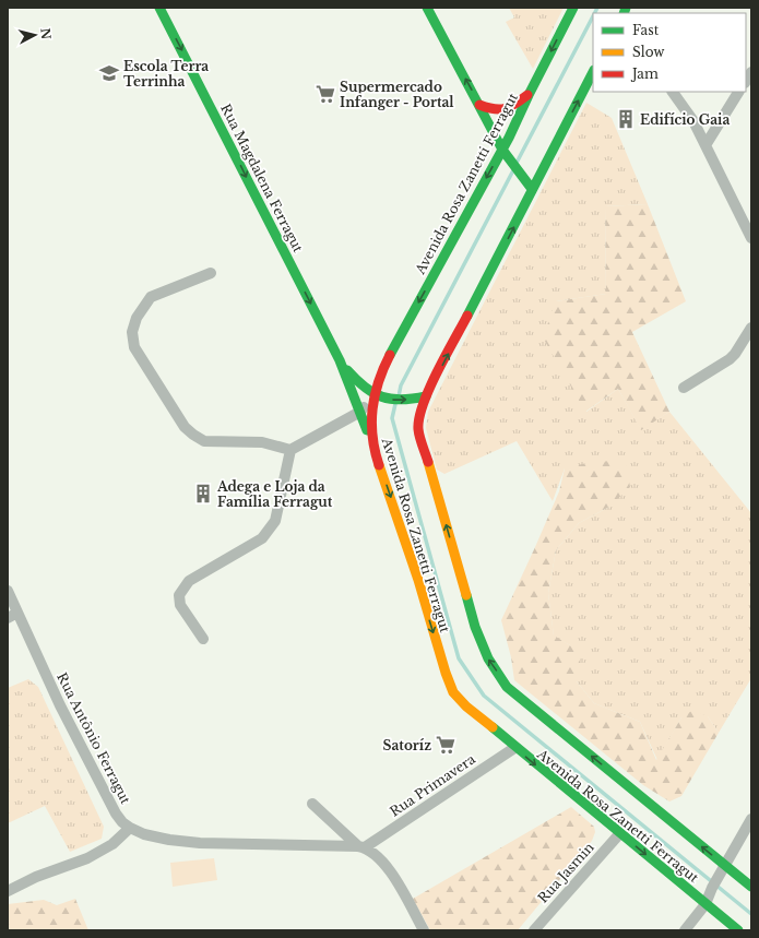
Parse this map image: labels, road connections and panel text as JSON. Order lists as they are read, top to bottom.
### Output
{
  "streets": {
    "main road": ["Rua Magdalena Ferragut", "Avenida Rosa Zanetti Ferragut"],
    "street": ["Rua Antônio Ferragut", "Rua Primavera", "Rua Jasmin"]
  },
  "crossings": [
    ["Rua Magdalena Ferragut", "Avenida Rosa Zanetti Ferragut"],
    ["Avenida Rosa Zanetti Ferragut", "Rua Primavera"],
    ["Avenida Rosa Zanetti Ferragut", "Rua Jasmin"],
    ["Rua Antônio Ferragut", "Rua Primavera"]
  ],
  "one_way": ["Rua Magdalena Ferragut", "Avenida Rosa Zanetti Ferragut"],
  "places": {
    "school or university": ["Escola Terra Terrinha"],
    "supermarket": ["Supermercado Infanger - Portal", "Satoríz"],
    "building": ["Edifício Gaia", "Adega e Loja da Família Ferragut"]
  },
  "legend": ["Fast", "Slow", "Jam"],
  "north": "right"
}
